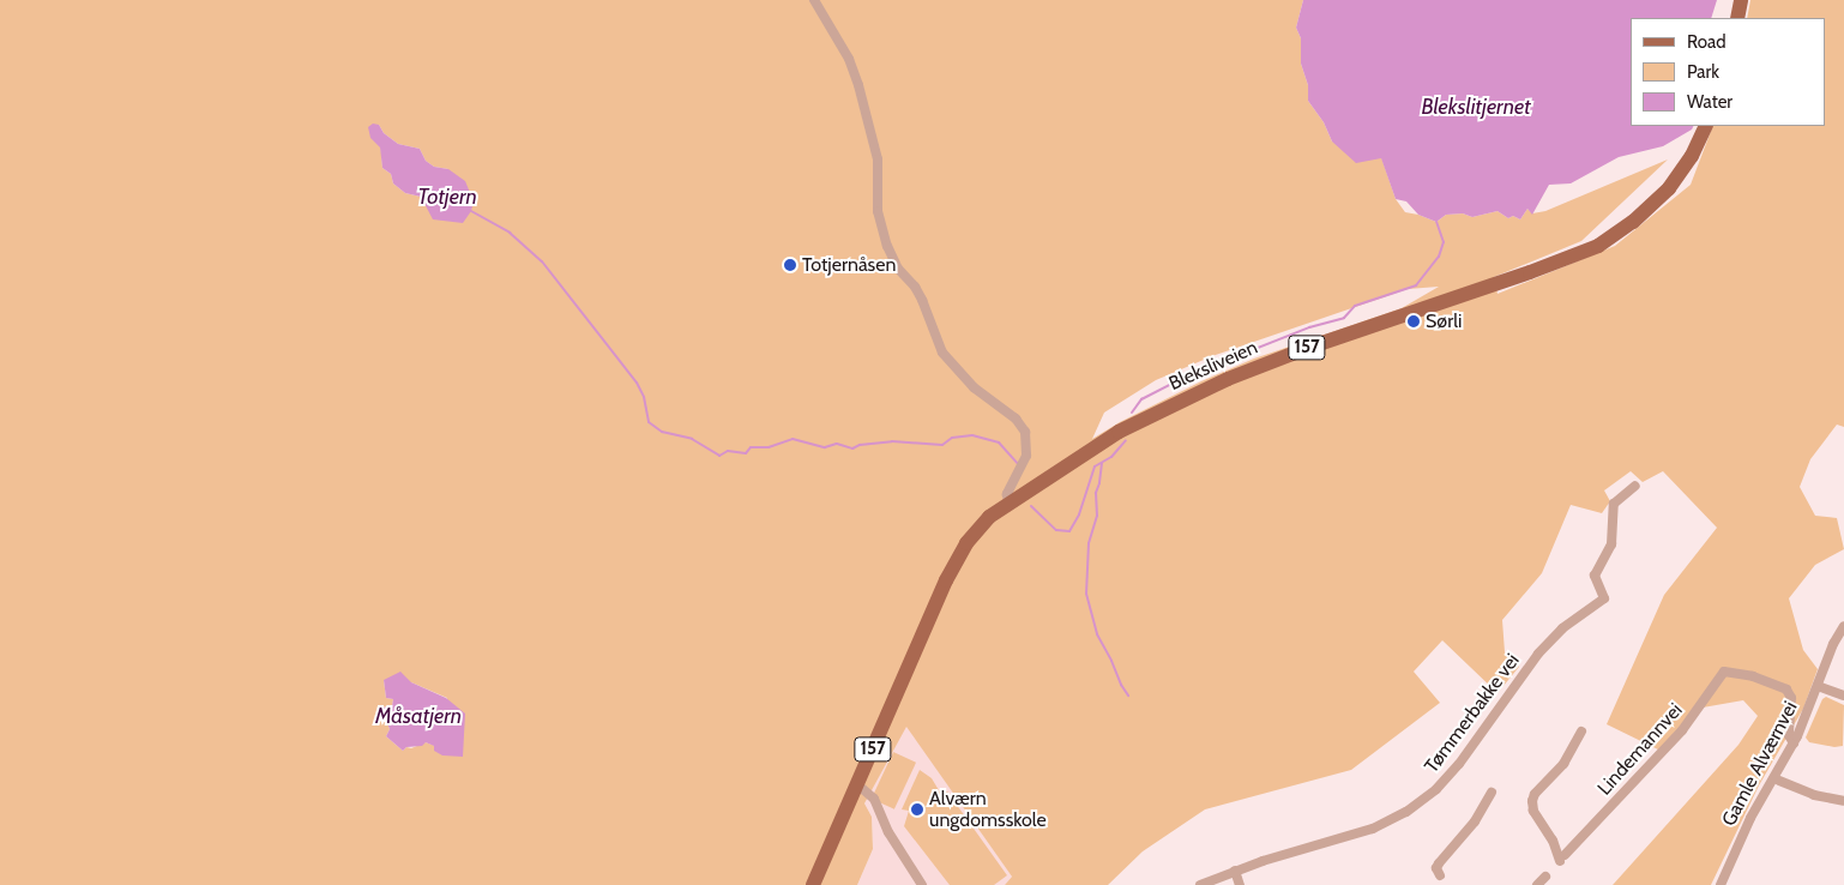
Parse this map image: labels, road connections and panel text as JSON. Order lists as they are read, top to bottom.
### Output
{
  "streets": {
    "main road": ["157", "Bleksliveien"],
    "street": ["Tømmerbakke vei", "Lindemannvei", "Gamle Alværnvei"]
  },
  "crossings": [
    ["Lindemannvei", "Gamle Alværnvei"]
  ],
  "water": ["Blekslitjernet", "Totjern", "Måsatjern"],
  "places": ["Totjernåsen", "Sørli", "Alværn ungdomsskole"],
  "legend": ["Road", "Park", "Water"]
}
